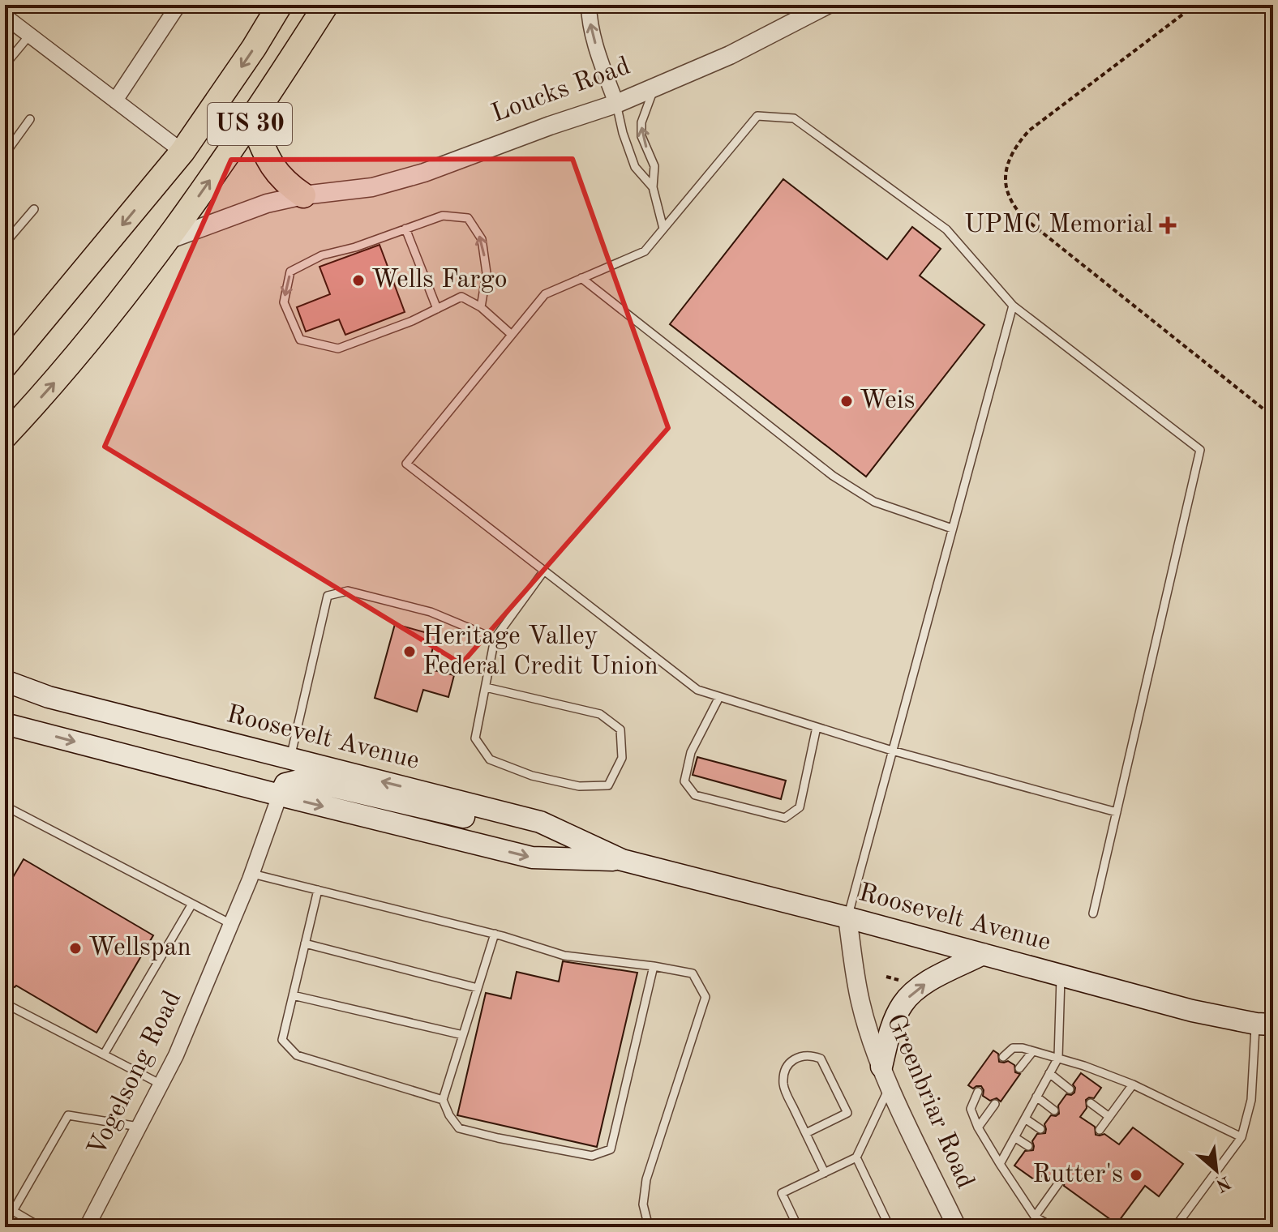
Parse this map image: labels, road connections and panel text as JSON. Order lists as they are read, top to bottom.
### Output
{
  "streets": {
    "highway": ["US 30"],
    "main road": ["Roosevelt Avenue"],
    "street": ["Loucks Road", "Vogelsong Road", "Greenbriar Road"]
  },
  "crossings": [
    ["Loucks Road", "US 30"],
    ["Roosevelt Avenue", "Vogelsong Road"],
    ["Roosevelt Avenue", "Greenbriar Road"]
  ],
  "places": {
    "health": ["UPMC Memorial"],
    "other": [
      "Wells Fargo",
      "Weis",
      "Heritage Valley Federal Credit Union",
      "Wellspan",
      "Rutter's"
    ]
  },
  "north": "bottom right"
}
